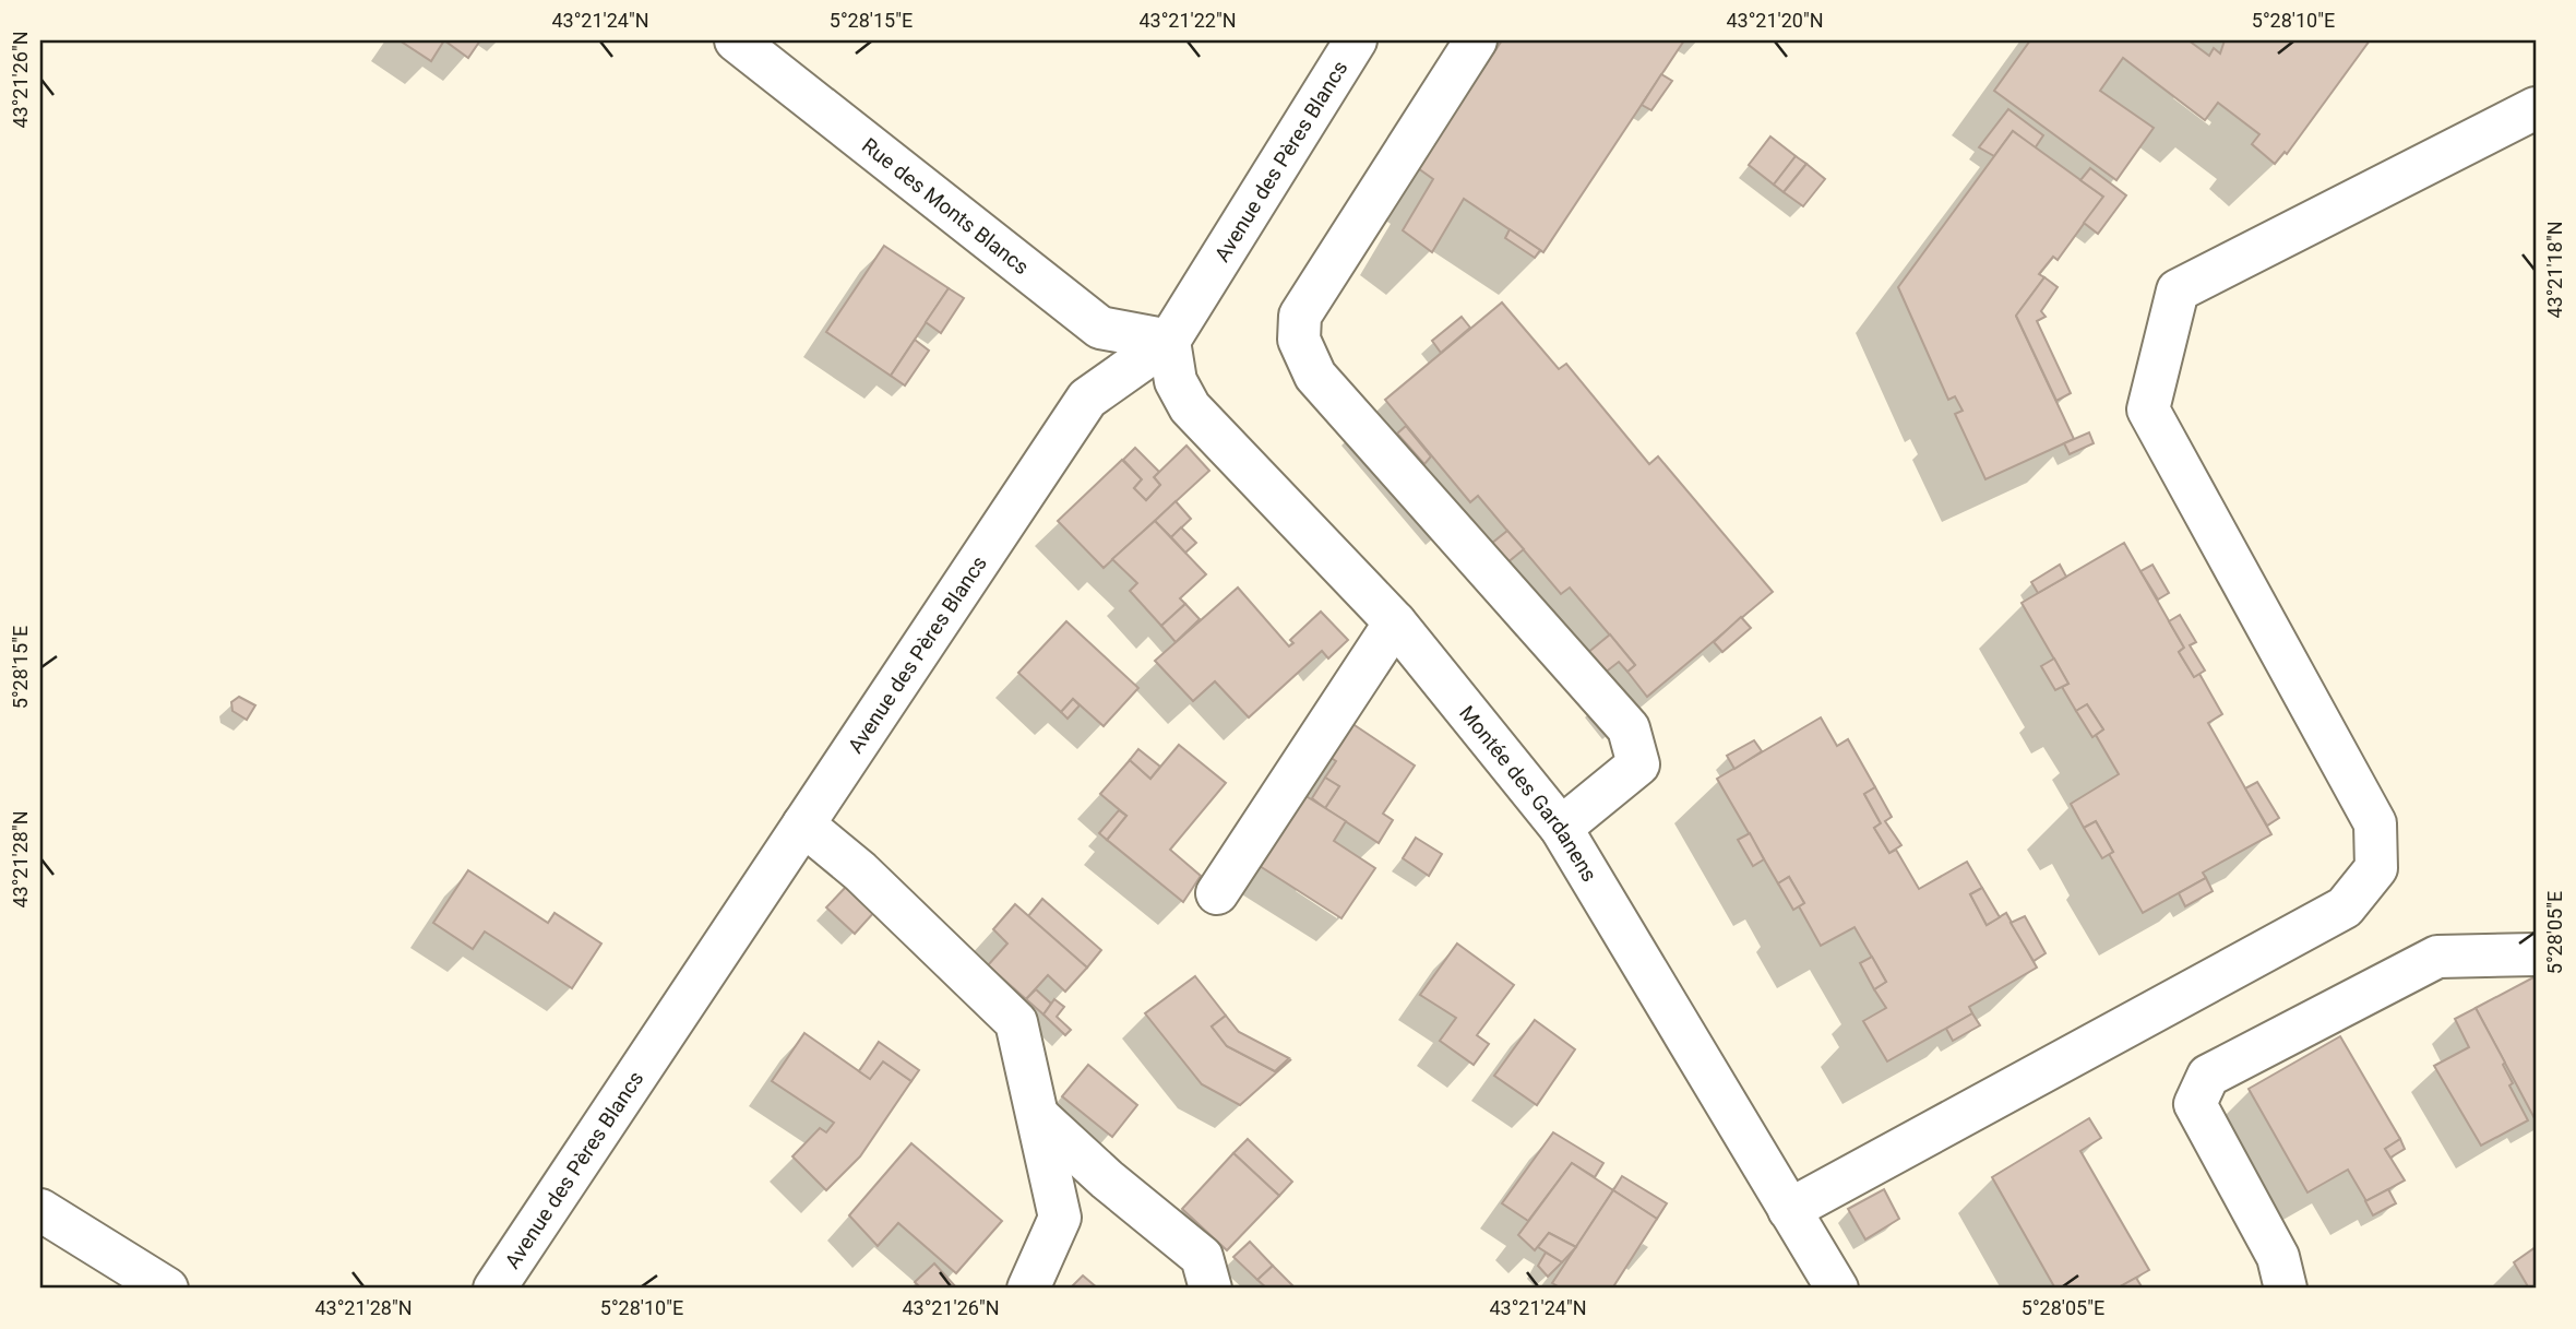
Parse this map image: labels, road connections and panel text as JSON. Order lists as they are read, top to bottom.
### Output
{
  "streets": {
    "street": ["Avenue des Pères Blancs", "Rue des Monts Blancs", "Montée des Gardanens"]
  },
  "crossings": [
    ["Avenue des Pères Blancs", "Rue des Monts Blancs"],
    ["Avenue des Pères Blancs", "Montée des Gardanens"],
    ["Rue des Monts Blancs", "Montée des Gardanens"]
  ],
  "coordinates": [
    "43°21'24\"N",
    "5°28'15\"E",
    "43°21'22\"N",
    "43°21'20\"N",
    "5°28'10\"E",
    "43°21'26\"N",
    "43°21'18\"N",
    "43°21'28\"N",
    "5°28'05\"E"
  ]
}
